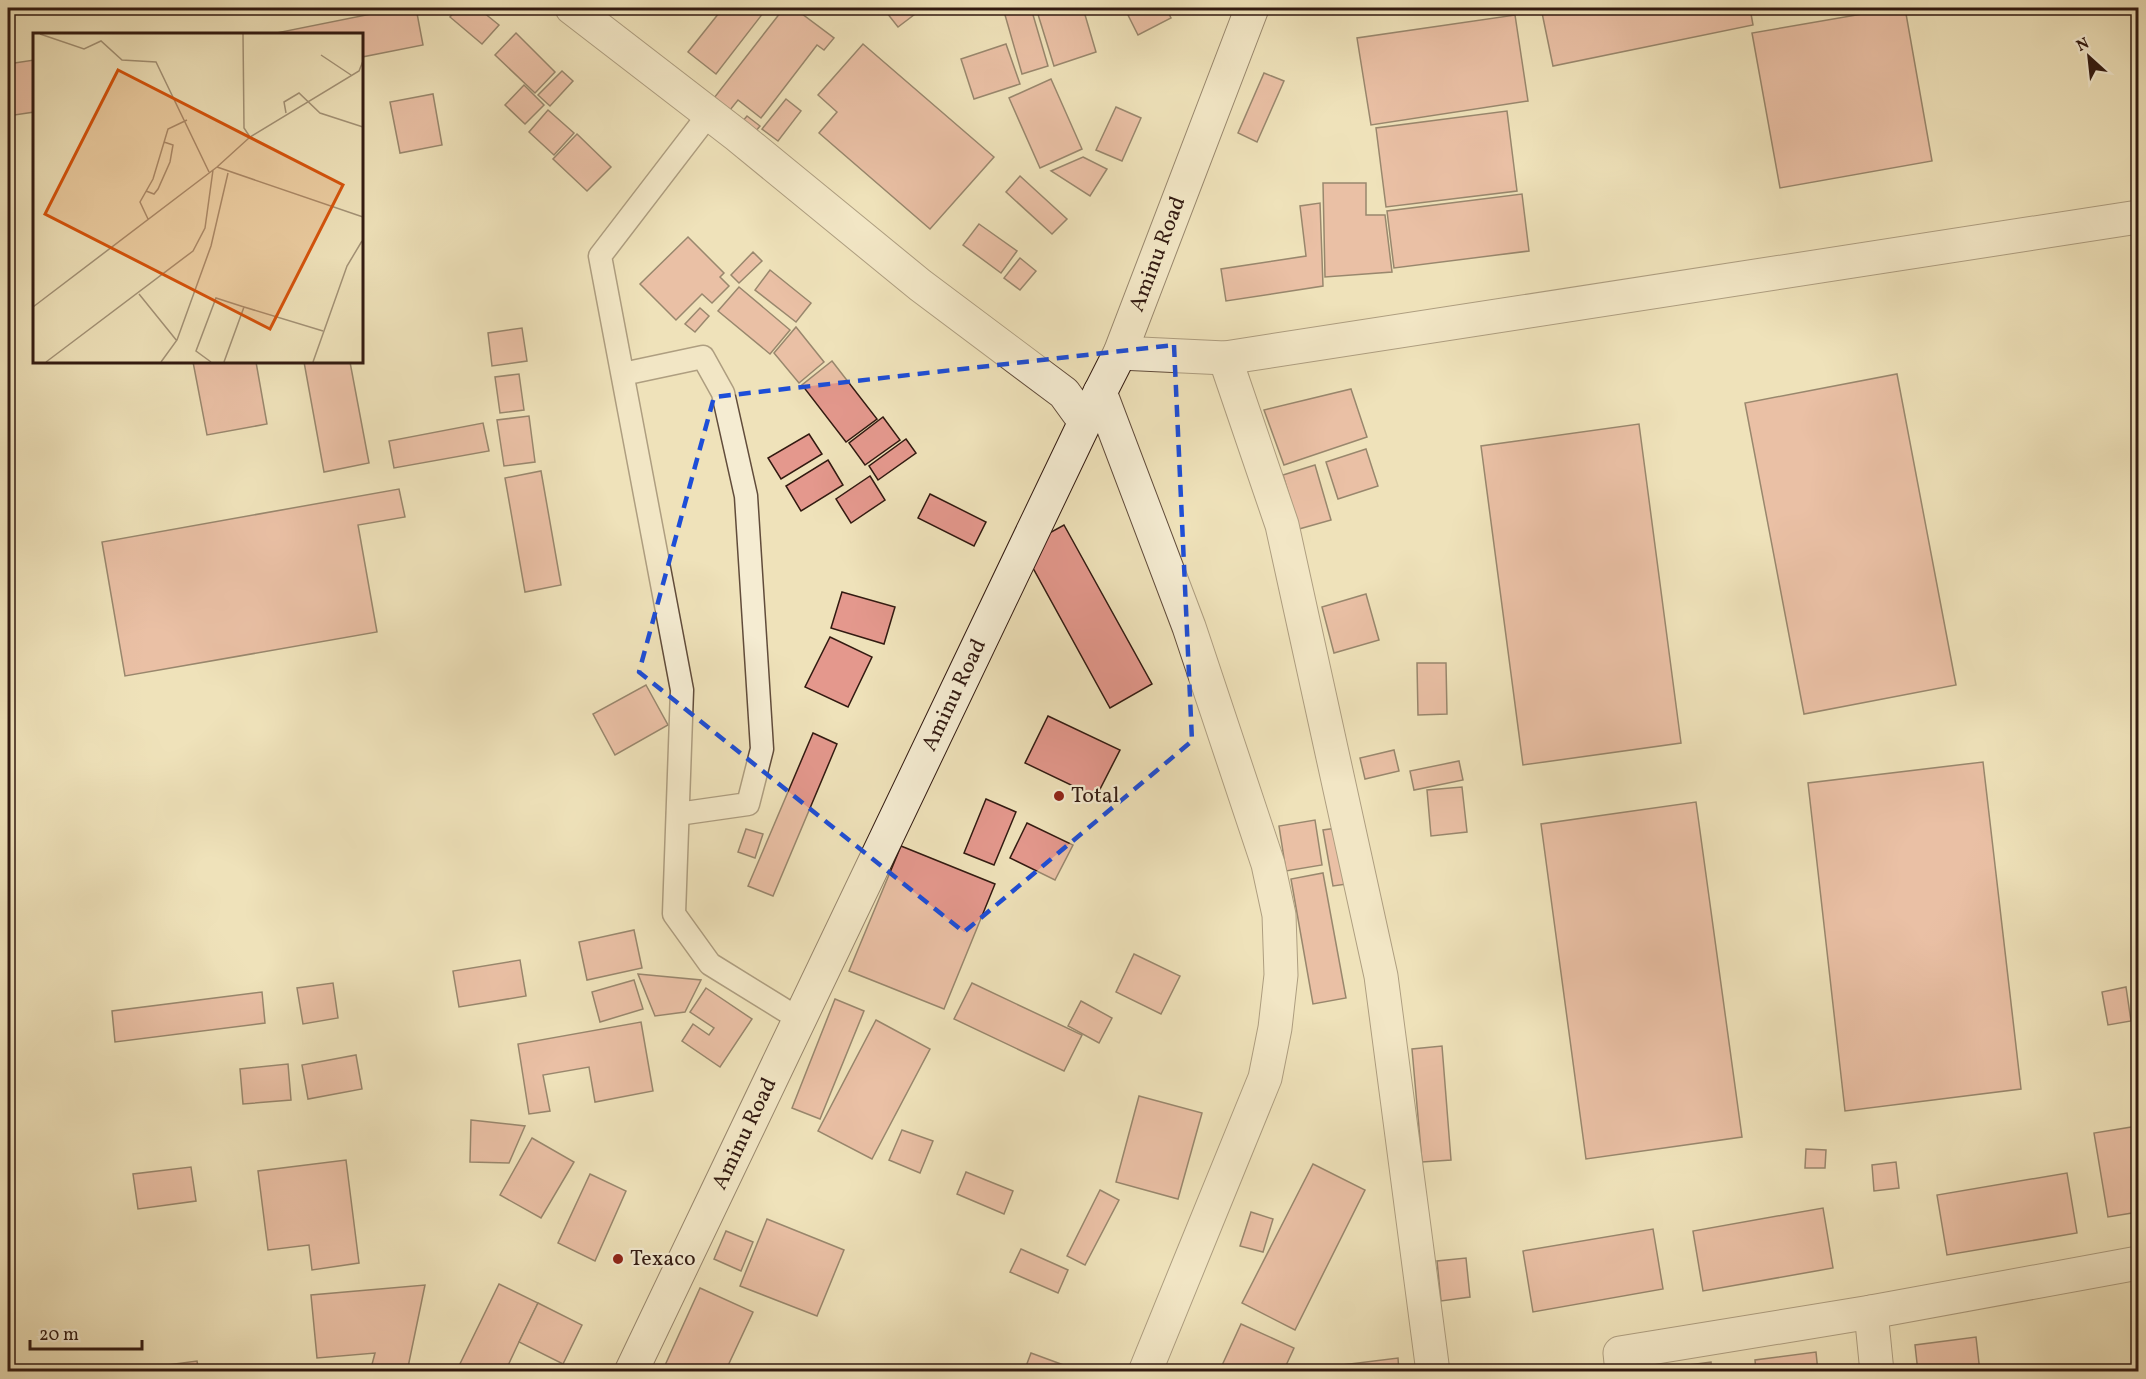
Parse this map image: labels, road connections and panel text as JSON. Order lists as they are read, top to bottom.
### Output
{
  "streets": {
    "street": ["Aminu Road"]
  },
  "places": ["Total", "Texaco"],
  "scale_bar": "20 m",
  "north": "top left"
}
